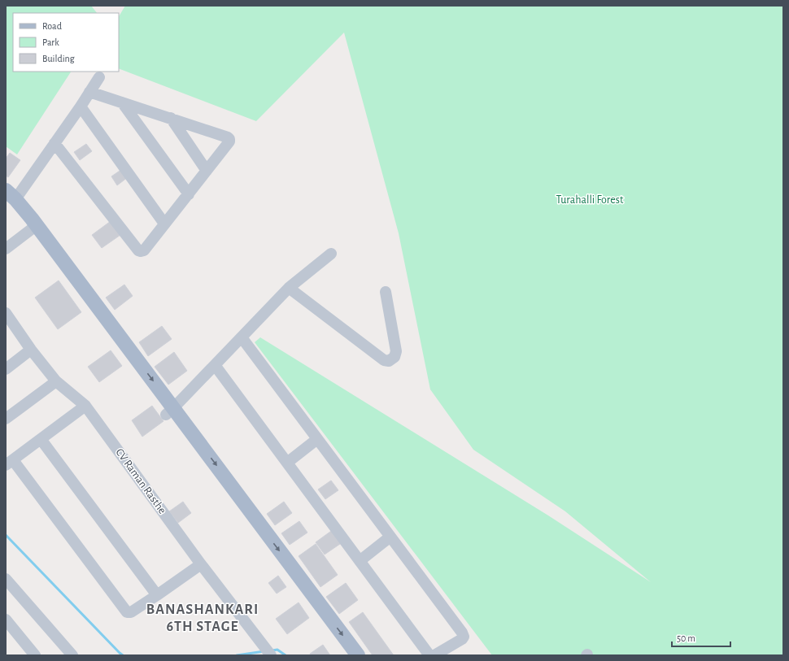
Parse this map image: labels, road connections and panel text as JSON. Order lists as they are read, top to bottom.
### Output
{
  "streets": {
    "street": ["CV Raman Rasthe"]
  },
  "districts": ["BANASHANKARI 6TH STAGE"],
  "parks": ["Turahalli Forest"],
  "legend": ["Road", "Park", "Building"],
  "scale_bar": "50 m"
}
